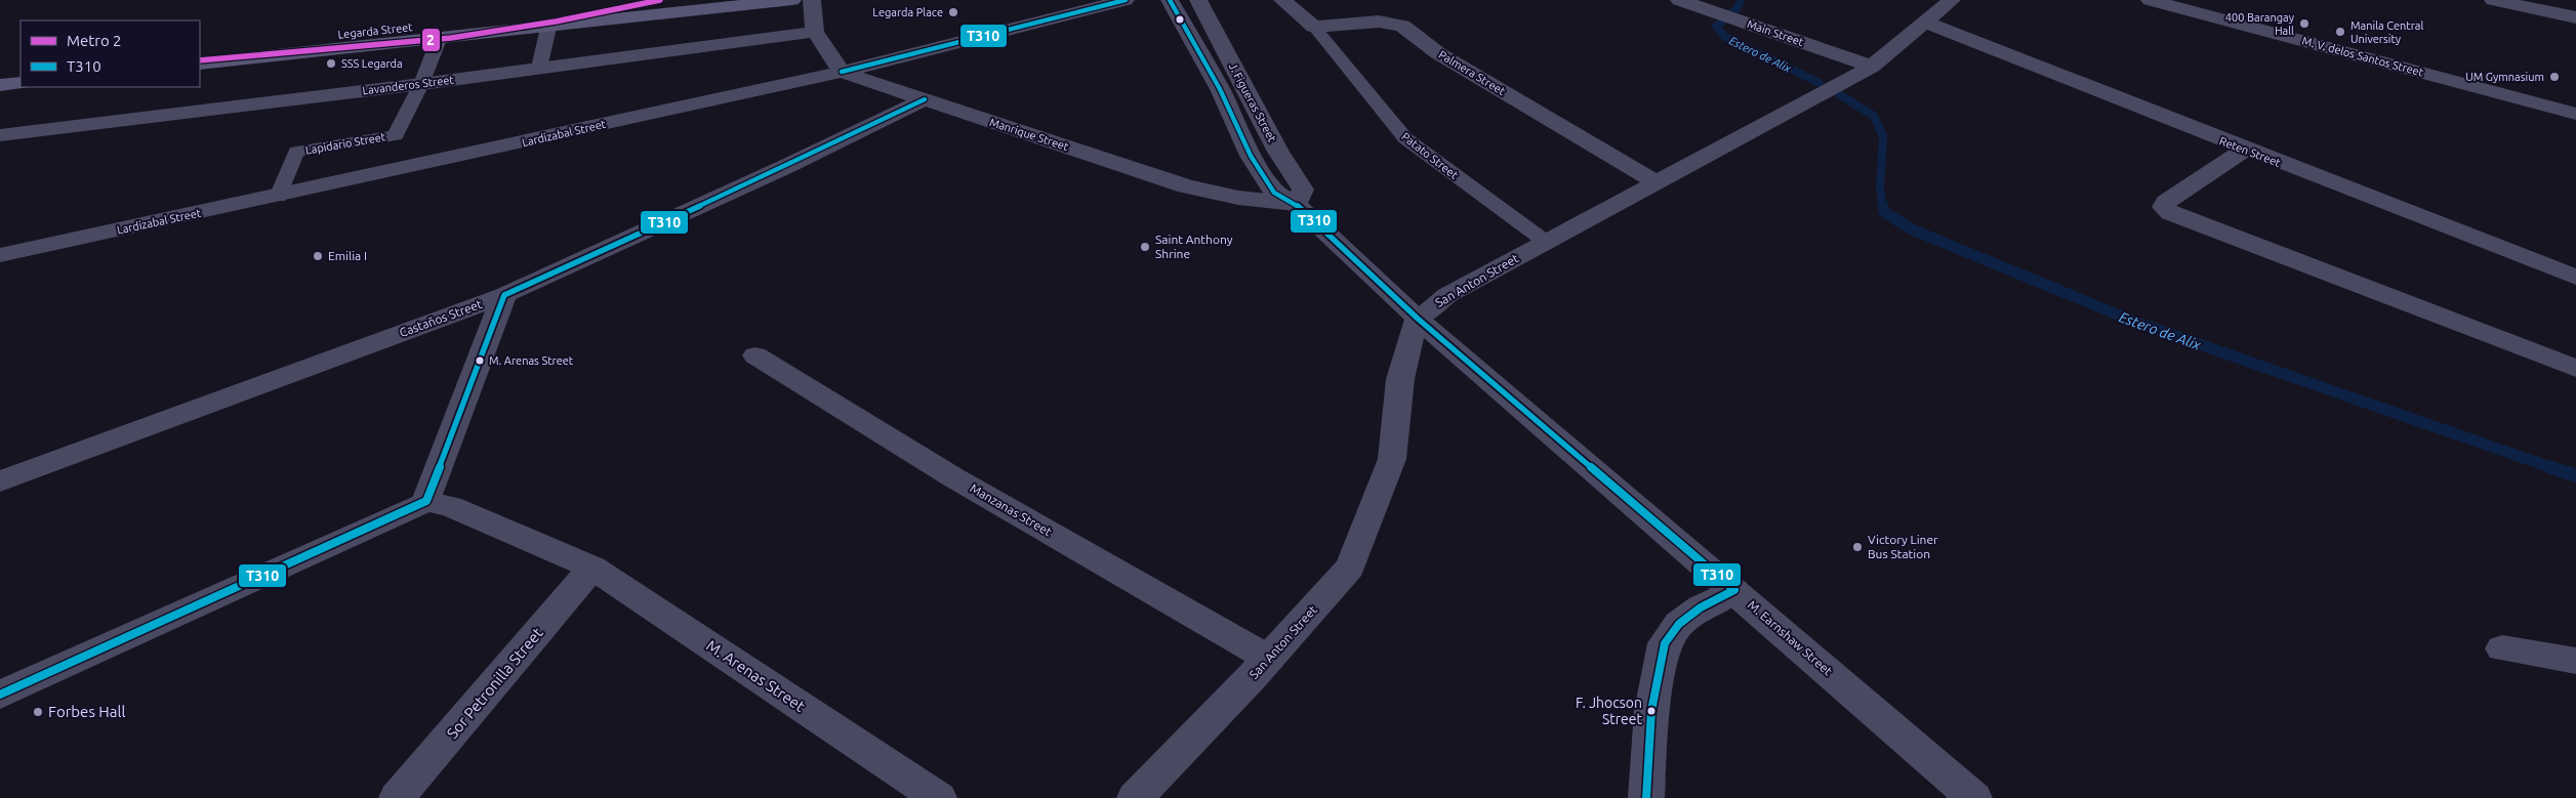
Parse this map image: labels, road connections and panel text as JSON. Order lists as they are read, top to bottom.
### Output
{
  "streets": {
    "main road": ["Legarda Street"],
    "street": [
      "Main Street",
      "M. V. delos Santos Street",
      "Palmera Street",
      "Lavanderos Street",
      "J. Figueras Street",
      "Lardizabal Street",
      "Manrique Street",
      "Lapidario Street",
      "Reten Street",
      "Patato Street",
      "San Anton Street",
      "Castaños Street",
      "Manzanas Street",
      "M. Earnshaw Street",
      "M. Arenas Street",
      "Sor Petronilla Street"
    ]
  },
  "crossings": [
    ["Legarda Street", "Lapidario Street"],
    ["Main Street", "San Anton Street"],
    ["Palmera Street", "Patato Street"],
    ["Palmera Street", "San Anton Street"],
    ["Lavanderos Street", "Lapidario Street"],
    ["J. Figueras Street", "Manrique Street"],
    ["J. Figueras Street", "San Anton Street"],
    ["J. Figueras Street", "M. Earnshaw Street"],
    ["Lardizabal Street", "Manrique Street"],
    ["Lardizabal Street", "Lapidario Street"],
    ["Manrique Street", "Castaños Street"],
    ["Reten Street", "San Anton Street"],
    ["Patato Street", "San Anton Street"],
    ["San Anton Street", "Manzanas Street"],
    ["San Anton Street", "M. Earnshaw Street"],
    ["M. Arenas Street", "Sor Petronilla Street"]
  ],
  "water": ["Estero de Alix"],
  "places": [
    "Legarda Place",
    "400 Barangay Hall",
    "Manila Central University",
    "SSS Legarda",
    "UM Gymnasium",
    "Saint Anthony Shrine",
    "Emilia I",
    "M. Arenas Street",
    "Victory Liner Bus Station",
    "F. Jhocson Street",
    "Forbes Hall"
  ],
  "lines": ["metro line 2", "transit line T310"],
  "legend": ["Metro 2", "T310"]
}
